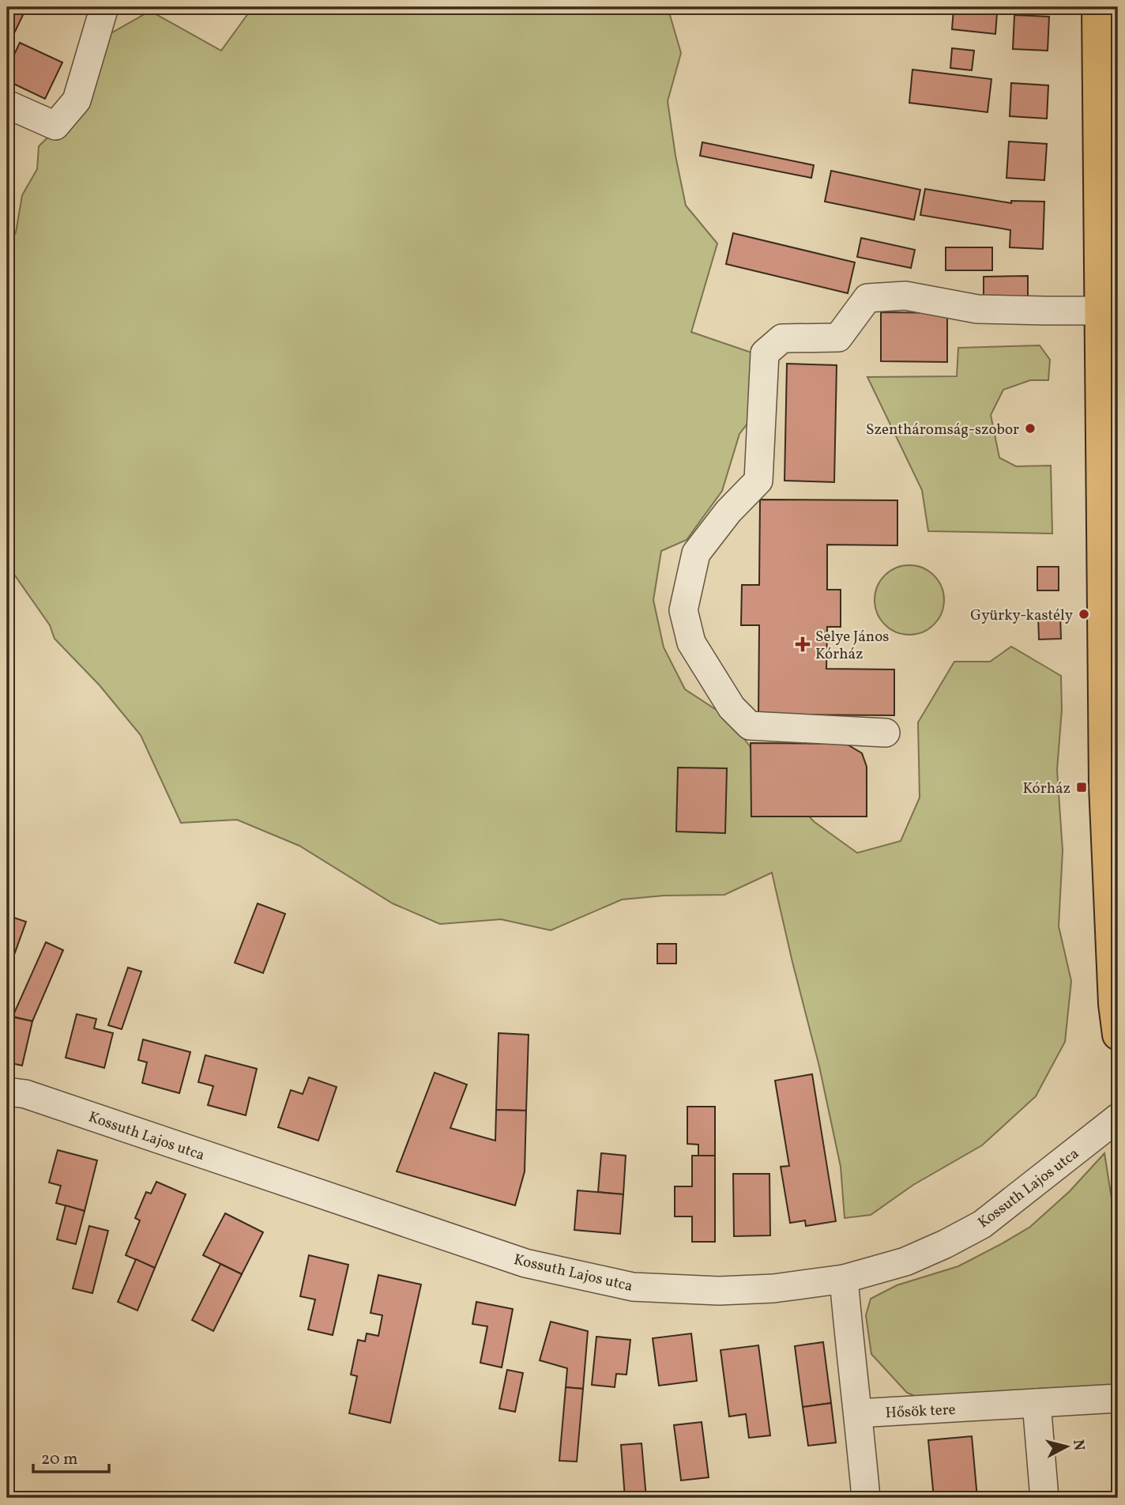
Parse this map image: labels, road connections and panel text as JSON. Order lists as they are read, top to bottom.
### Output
{
  "streets": {
    "street": ["Kossuth Lajos utca", "Hősök tere"]
  },
  "places": {
    "other": ["Szentháromság-szobor", "Gyürky-kastély"],
    "health": ["Selye János Kórház"],
    "transit": ["Kórház"]
  },
  "scale_bar": "20 m",
  "north": "right"
}
